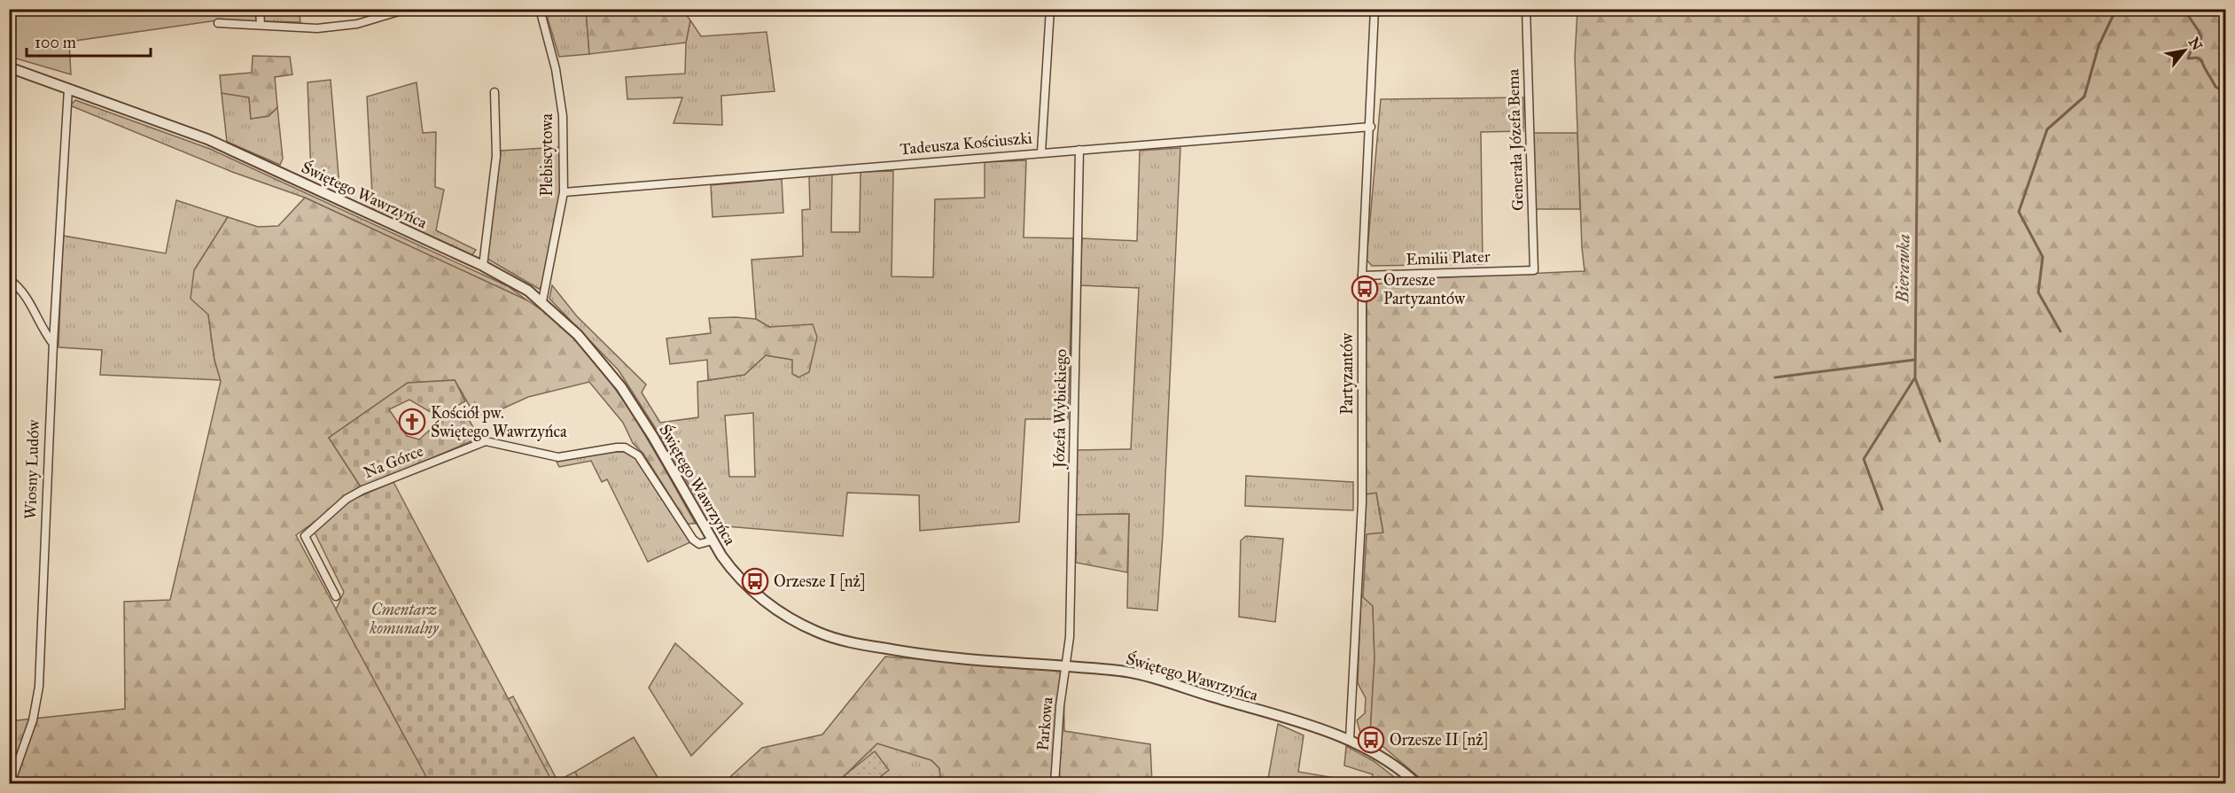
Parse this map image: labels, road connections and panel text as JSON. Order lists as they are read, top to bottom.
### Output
{
  "streets": {
    "street": [
      "Generała Józefa Bema",
      "Tadeusza Kościuszki",
      "Plebiscytowa",
      "Świętego Wawrzyńca",
      "Emilii Plater",
      "Partyzantów",
      "Józefa Wybickiego",
      "Na Górce",
      "Wiosny Ludów",
      "Parkowa"
    ]
  },
  "crossings": [
    ["Generała Józefa Bema", "Emilii Plater"],
    ["Tadeusza Kościuszki", "Plebiscytowa"],
    ["Tadeusza Kościuszki", "Partyzantów"],
    ["Tadeusza Kościuszki", "Józefa Wybickiego"],
    ["Plebiscytowa", "Świętego Wawrzyńca"],
    ["Świętego Wawrzyńca", "Partyzantów"],
    ["Świętego Wawrzyńca", "Józefa Wybickiego"],
    ["Świętego Wawrzyńca", "Na Górce"],
    ["Świętego Wawrzyńca", "Wiosny Ludów"],
    ["Świętego Wawrzyńca", "Parkowa"],
    ["Emilii Plater", "Partyzantów"],
    ["Józefa Wybickiego", "Parkowa"]
  ],
  "water": ["Bierawka"],
  "parks": ["Cmentarz komunalny"],
  "places": {
    "bus stop": ["Orzesze Partyzantów", "Orzesze I [nż]", "Orzesze II [nż]"],
    "church": ["Kościół pw. Świętego Wawrzyńca"]
  },
  "scale_bar": "100 m",
  "north": "top right"
}
